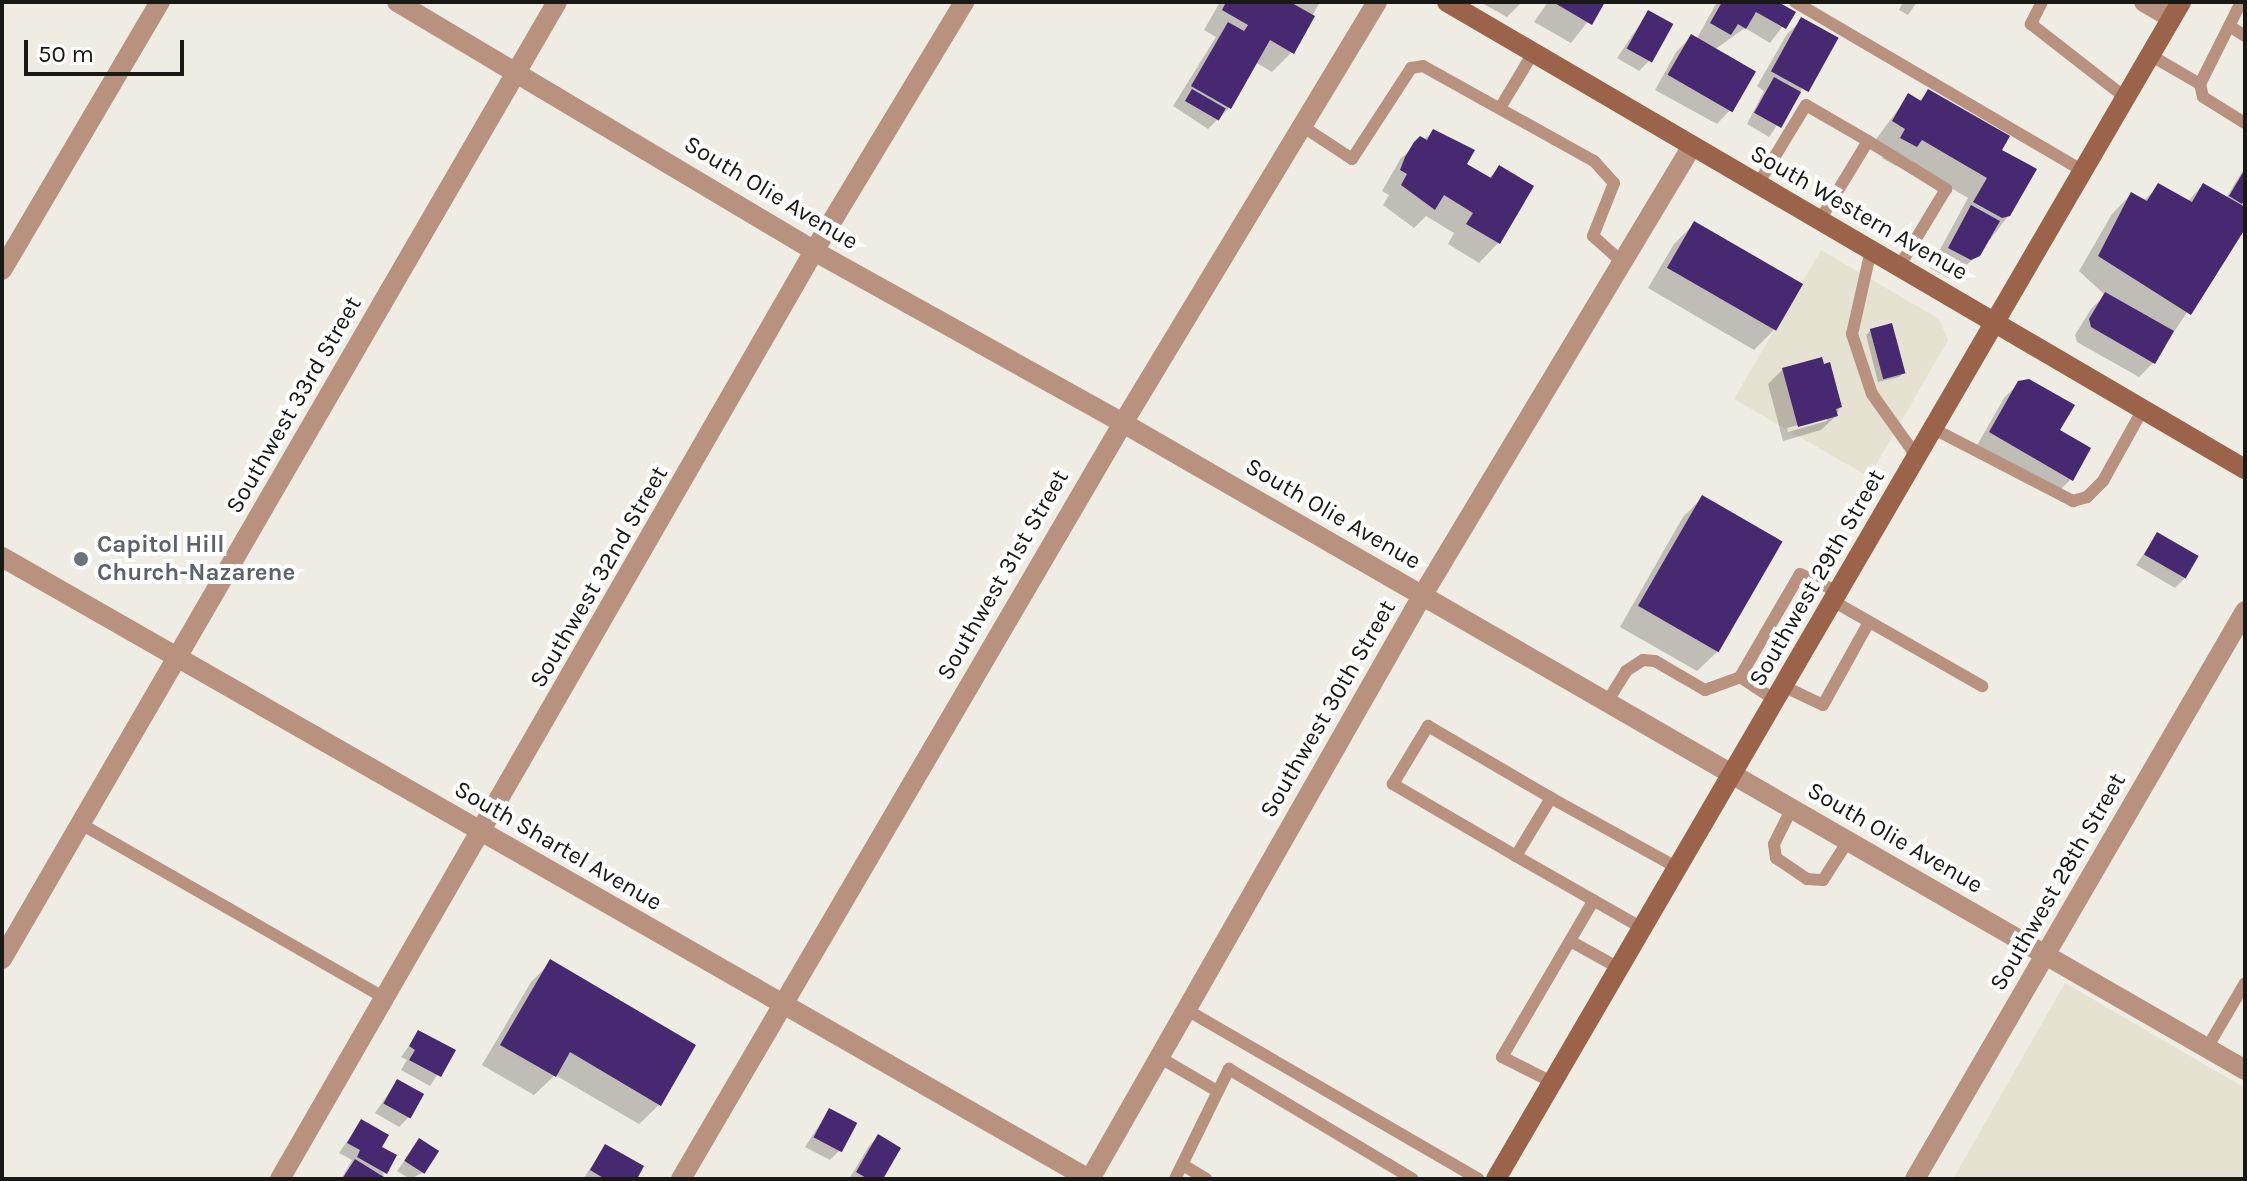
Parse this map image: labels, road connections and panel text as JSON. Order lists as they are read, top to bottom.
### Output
{
  "streets": {
    "main road": ["South Western Avenue", "Southwest 29th Street"],
    "street": [
      "South Olie Avenue",
      "Southwest 33rd Street",
      "Southwest 31st Street",
      "Southwest 32nd Street",
      "Southwest 30th Street",
      "South Shartel Avenue",
      "Southwest 28th Street"
    ]
  },
  "crossings": [
    ["South Olie Avenue", "Southwest 33rd Street"],
    ["South Olie Avenue", "Southwest 31st Street"],
    ["South Olie Avenue", "Southwest 32nd Street"],
    ["South Olie Avenue", "Southwest 29th Street"],
    ["South Olie Avenue", "Southwest 30th Street"],
    ["South Olie Avenue", "Southwest 28th Street"],
    ["South Western Avenue", "Southwest 29th Street"],
    ["South Western Avenue", "Southwest 30th Street"],
    ["Southwest 33rd Street", "South Shartel Avenue"],
    ["Southwest 31st Street", "South Shartel Avenue"],
    ["Southwest 32nd Street", "South Shartel Avenue"],
    ["Southwest 30th Street", "South Shartel Avenue"]
  ],
  "places": ["Capitol Hill Church-Nazarene"],
  "scale_bar": "50 m"
}
